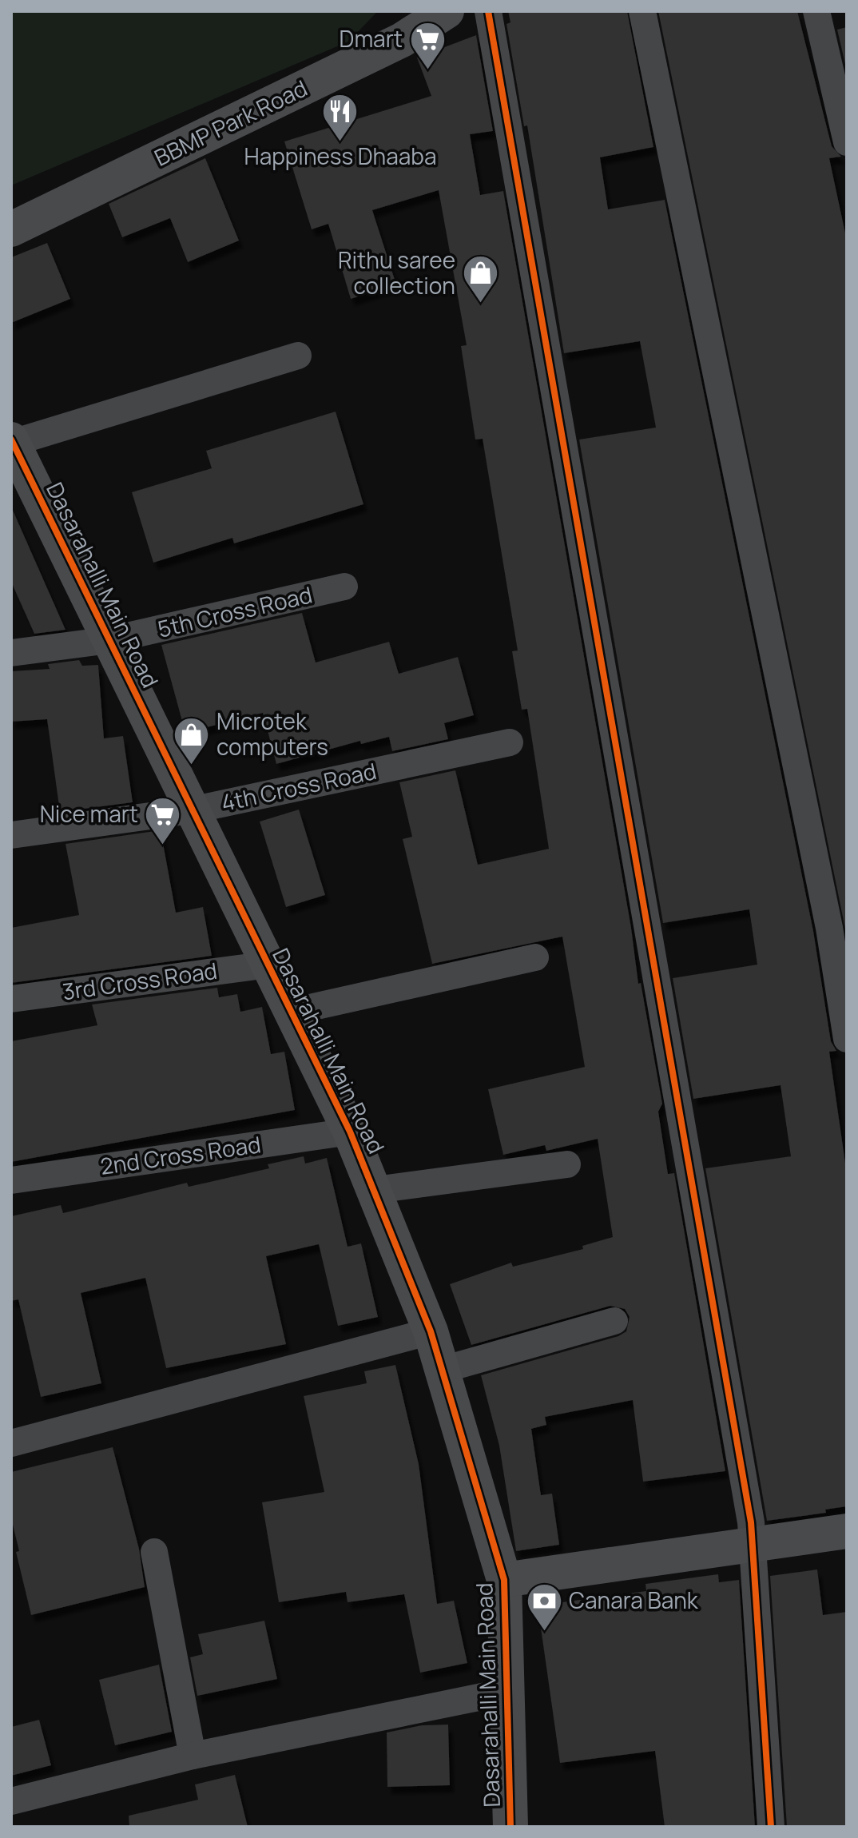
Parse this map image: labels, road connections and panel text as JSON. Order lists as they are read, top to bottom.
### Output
{
  "streets": {
    "street": [
      "BBMP Park Road",
      "Dasarahalli Main Road",
      "5th Cross Road",
      "4th Cross Road",
      "3rd Cross Road",
      "2nd Cross Road"
    ]
  },
  "crossings": [
    ["Dasarahalli Main Road", "5th Cross Road"],
    ["Dasarahalli Main Road", "4th Cross Road"],
    ["Dasarahalli Main Road", "3rd Cross Road"],
    ["Dasarahalli Main Road", "2nd Cross Road"]
  ],
  "places": {
    "supermarket": ["Dmart", "Nice mart"],
    "restaurant": ["Happiness Dhaaba"],
    "shop": ["Rithu saree collection", "Microtek computers"],
    "bank": ["Canara Bank"]
  }
}
